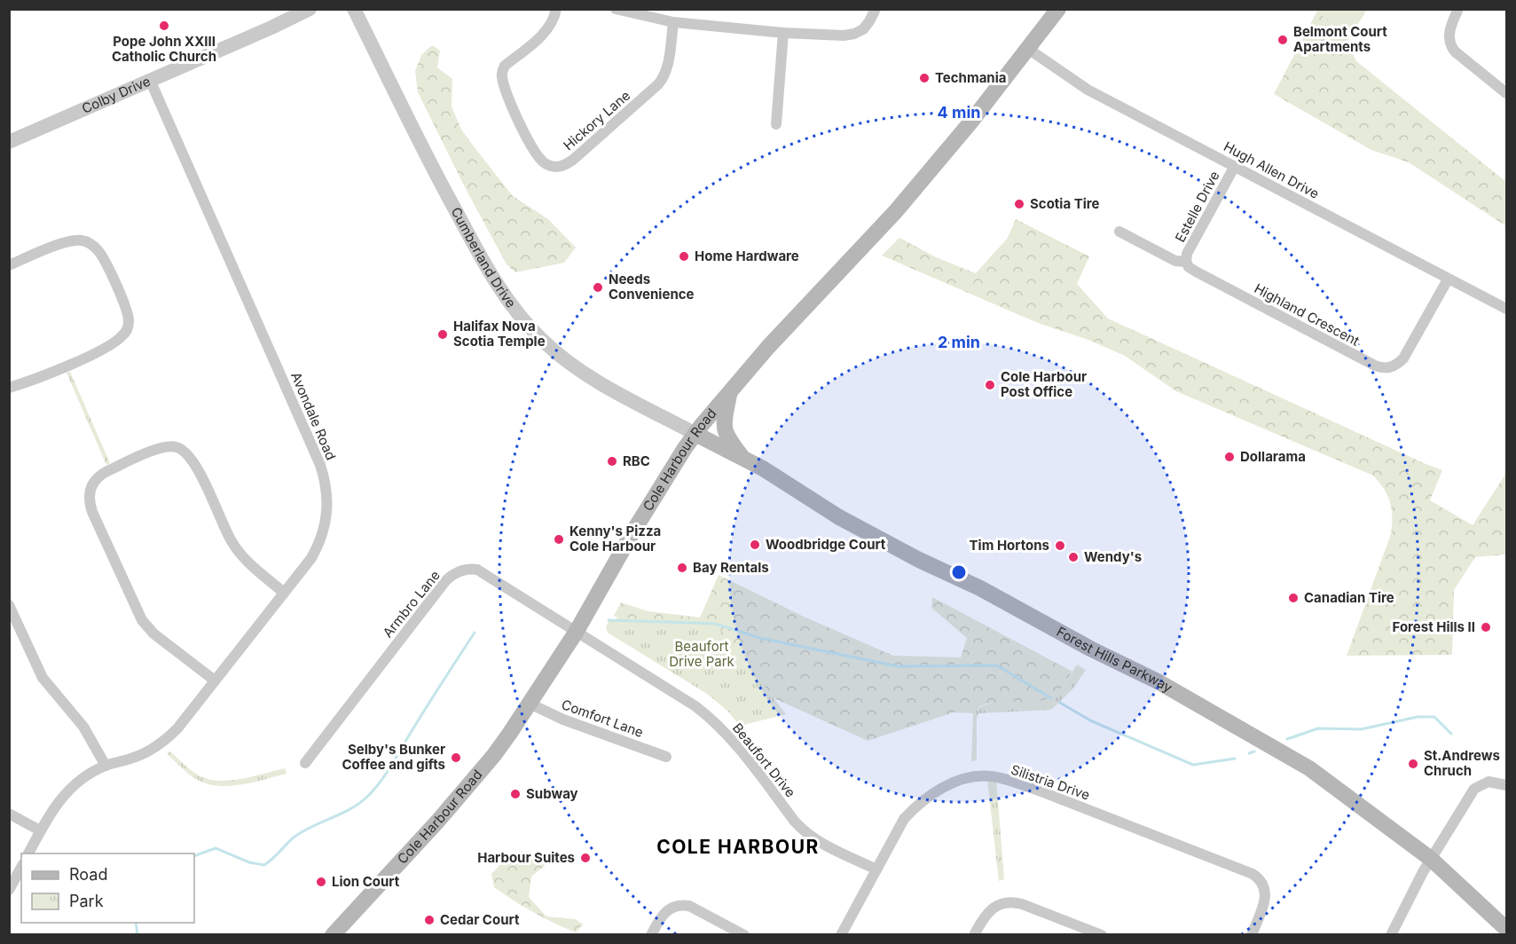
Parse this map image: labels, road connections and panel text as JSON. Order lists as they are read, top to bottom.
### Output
{
  "streets": {
    "main road": ["Cole Harbour Road", "Forest Hills Parkway"],
    "street": [
      "Colby Drive",
      "Hickory Lane",
      "Hugh Allen Drive",
      "Estelle Drive",
      "Cumberland Drive",
      "Highland Crescent",
      "Avondale Road",
      "Armbro Lane",
      "Comfort Lane",
      "Beaufort Drive",
      "Silistria Drive"
    ]
  },
  "crossings": [
    ["Colby Drive", "Avondale Road"],
    ["Hugh Allen Drive", "Estelle Drive"],
    ["Hugh Allen Drive", "Highland Crescent"],
    ["Hugh Allen Drive", "Cole Harbour Road"],
    ["Estelle Drive", "Highland Crescent"],
    ["Cumberland Drive", "Cole Harbour Road"],
    ["Cumberland Drive", "Forest Hills Parkway"],
    ["Cole Harbour Road", "Armbro Lane"],
    ["Cole Harbour Road", "Forest Hills Parkway"],
    ["Cole Harbour Road", "Comfort Lane"],
    ["Cole Harbour Road", "Beaufort Drive"],
    ["Armbro Lane", "Beaufort Drive"],
    ["Beaufort Drive", "Silistria Drive"]
  ],
  "districts": ["COLE HARBOUR"],
  "parks": ["Beaufort Drive Park"],
  "places": [
    "Pope John XXIII Catholic Church",
    "Belmont Court Apartments",
    "Techmania",
    "Scotia Tire",
    "Home Hardware",
    "Needs Convenience",
    "Halifax Nova Scotia Temple",
    "Cole Harbour Post Office",
    "Dollarama",
    "RBC",
    "Kenny's Pizza Cole Harbour",
    "Woodbridge Court",
    "Tim Hortons",
    "Wendy's",
    "Bay Rentals",
    "Canadian Tire",
    "Forest Hills II",
    "Selby's Bunker Coffee and gifts",
    "St.Andrews Chruch",
    "Subway",
    "Harbour Suites",
    "Lion Court",
    "Cedar Court"
  ],
  "legend": ["Road", "Park"],
  "rings": ["4 min", "2 min"]
}
